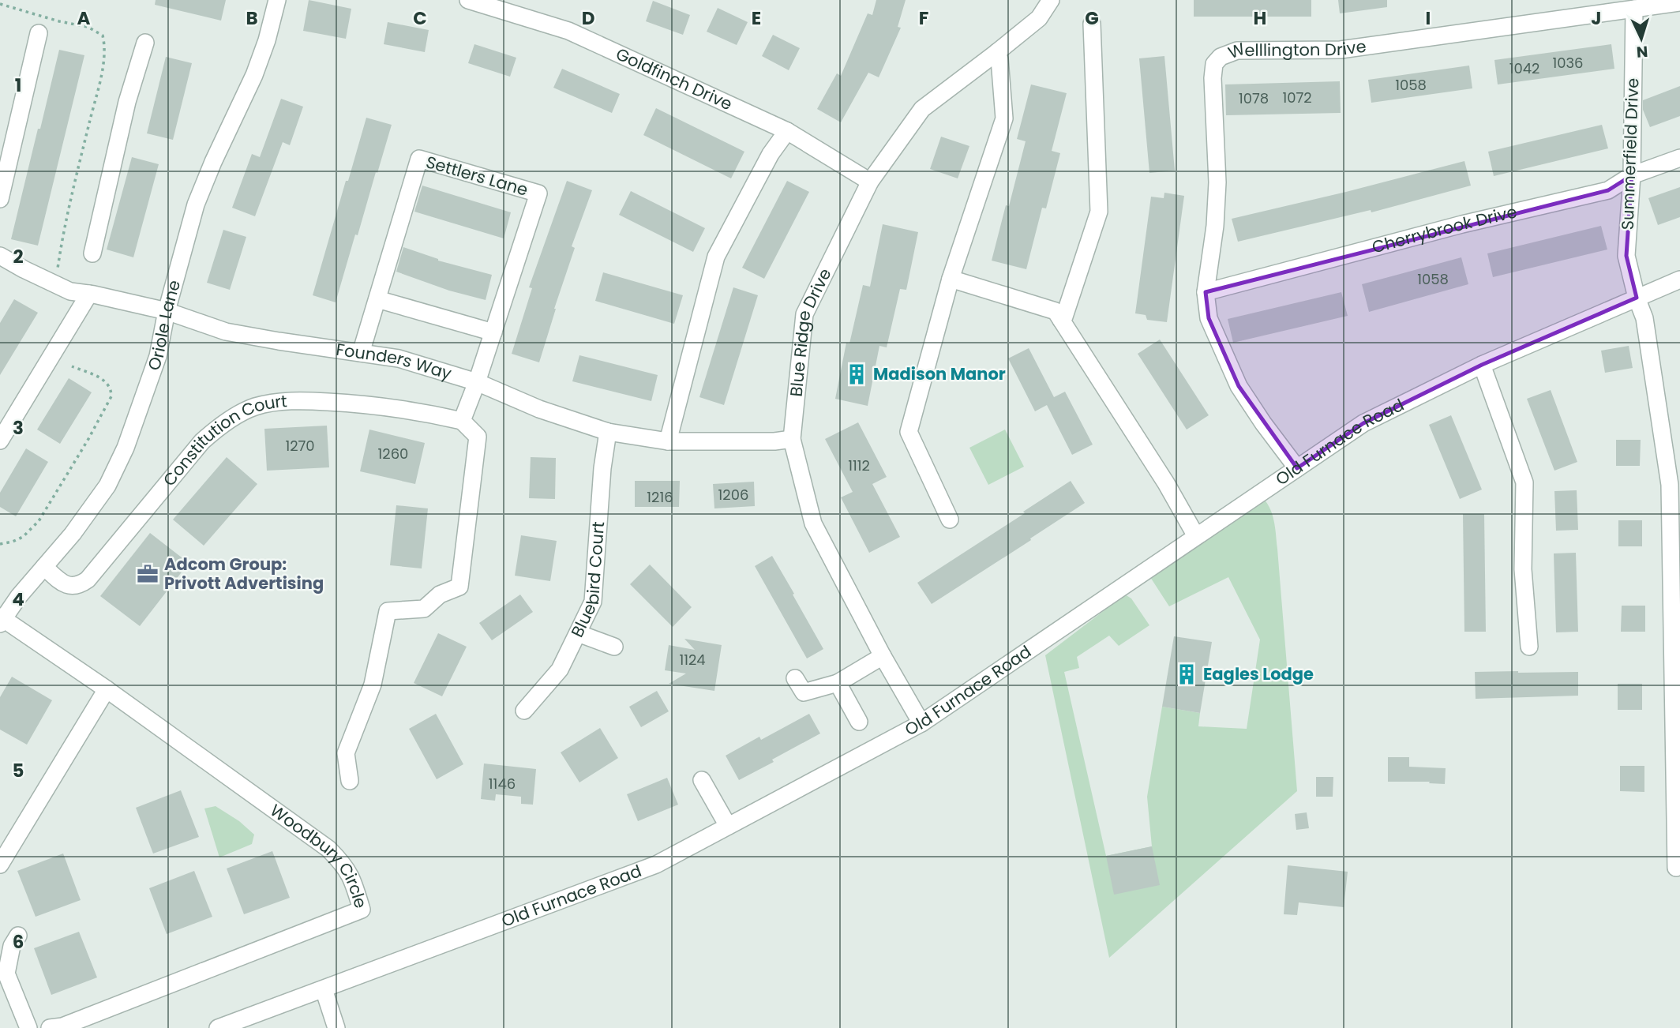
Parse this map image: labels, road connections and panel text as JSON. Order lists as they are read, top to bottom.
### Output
{
  "streets": {
    "street": [
      "Welllington Drive",
      "Goldfinch Drive",
      "Summerfield Drive",
      "Settlers Lane",
      "Cherrybrook Drive",
      "Oriole Lane",
      "Blue Ridge Drive",
      "Founders Way",
      "Old Furnace Road",
      "Constitution Court",
      "Bluebird Court",
      "Woodbury Circle"
    ]
  },
  "crossings": [
    ["Welllington Drive", "Summerfield Drive"],
    ["Welllington Drive", "Cherrybrook Drive"],
    ["Welllington Drive", "Old Furnace Road"],
    ["Goldfinch Drive", "Blue Ridge Drive"],
    ["Summerfield Drive", "Cherrybrook Drive"],
    ["Summerfield Drive", "Old Furnace Road"],
    ["Settlers Lane", "Founders Way"],
    ["Settlers Lane", "Constitution Court"],
    ["Oriole Lane", "Founders Way"],
    ["Oriole Lane", "Constitution Court"],
    ["Oriole Lane", "Woodbury Circle"],
    ["Blue Ridge Drive", "Founders Way"],
    ["Blue Ridge Drive", "Old Furnace Road"],
    ["Founders Way", "Bluebird Court"]
  ],
  "places": {
    "building": ["Madison Manor", "Eagles Lodge"],
    "office": ["Adcom Group: Privott Advertising"]
  },
  "house_numbers": [
    "1036",
    "1042",
    "1058",
    "1072",
    "1078",
    "1058",
    "1270",
    "1260",
    "1112",
    "1206",
    "1216",
    "1124",
    "1146"
  ],
  "north": "bottom",
  "grid": {
    "columns": [
      "A",
      "B",
      "C",
      "D",
      "E",
      "F",
      "G",
      "H",
      "I",
      "J"
    ],
    "rows": [
      "1",
      "2",
      "3",
      "4",
      "5",
      "6"
    ]
  }
}
